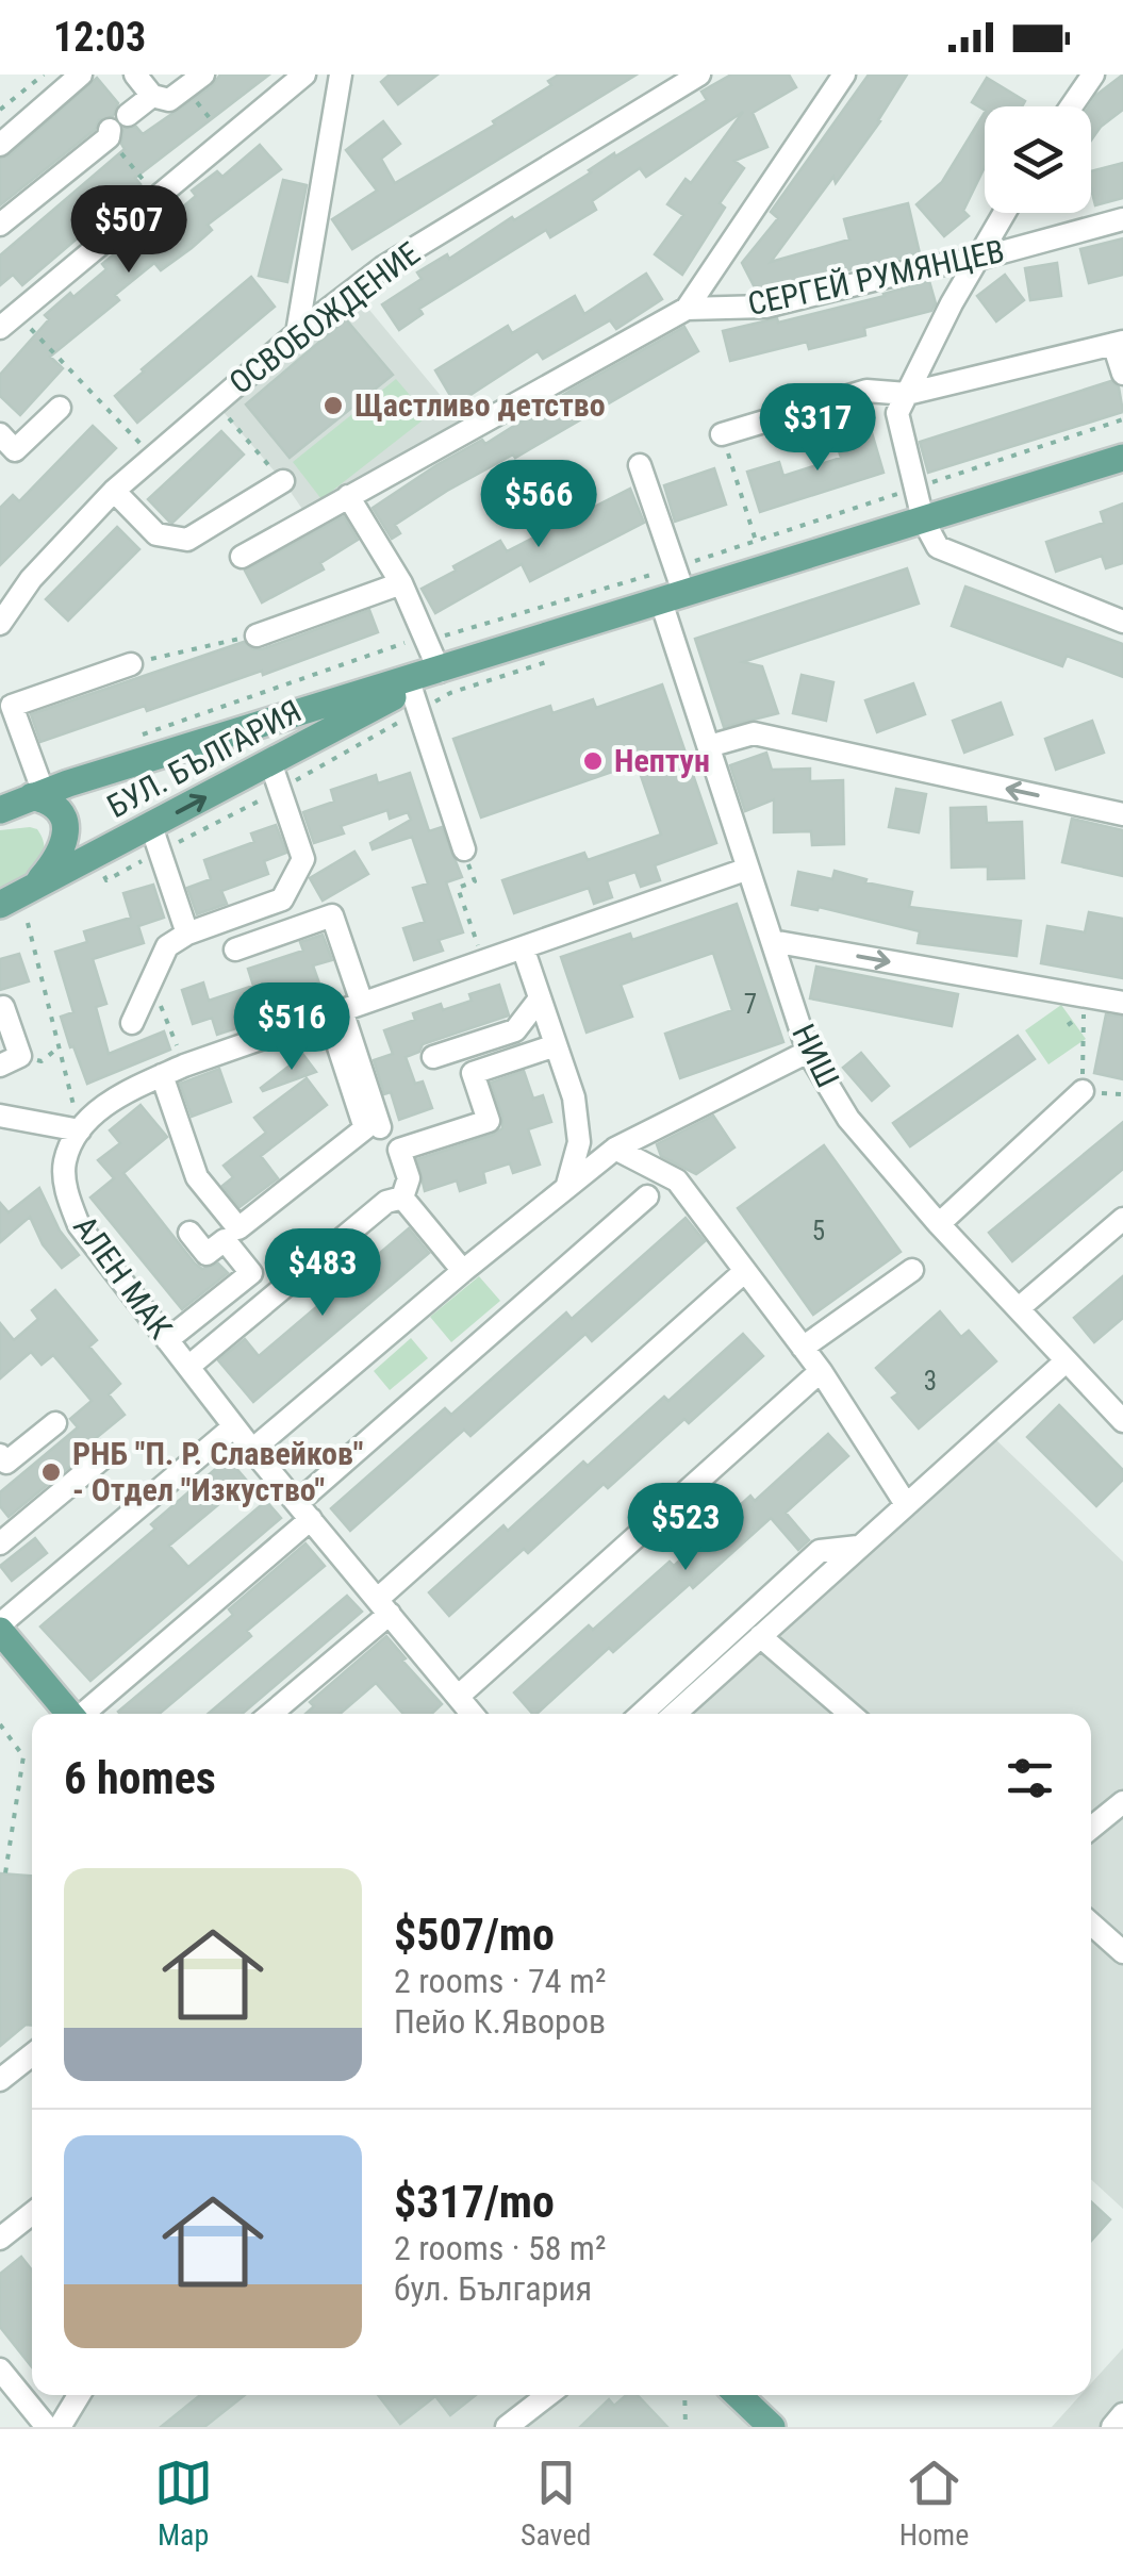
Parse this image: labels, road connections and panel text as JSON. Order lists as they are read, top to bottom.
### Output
{
  "streets": {
    "main road": ["БУЛ. БЪЛГАРИЯ"],
    "street": [
      "СЕРГЕЙ РУМЯНЦЕВ",
      "ОСВОБОЖДЕНИЕ",
      "НИШ",
      "АЛЕН МАК"
    ]
  },
  "crossings": [
    ["БУЛ. БЪЛГАРИЯ", "НИШ"]
  ],
  "places": ["Щастливо детство", "Нептун", "РНБ \"П. Р. Славейков\" - Отдел \"Изкуство\""],
  "house_numbers": ["7", "5", "3"],
  "page": {
    "status": "12:03",
    "price": [
      "$507",
      "$317",
      "$566",
      "$516",
      "$483",
      "$523"
    ],
    "heading": "6 homes",
    "list": [
      {
        "name": "$507/mo",
        "note": "2 rooms · 74 m² · Пейо К.Яворов"
      },
      {
        "name": "$317/mo",
        "note": "2 rooms · 58 m² · бул. България"
      }
    ],
    "tabs": ["Map", "Saved", "Home"]
  }
}
